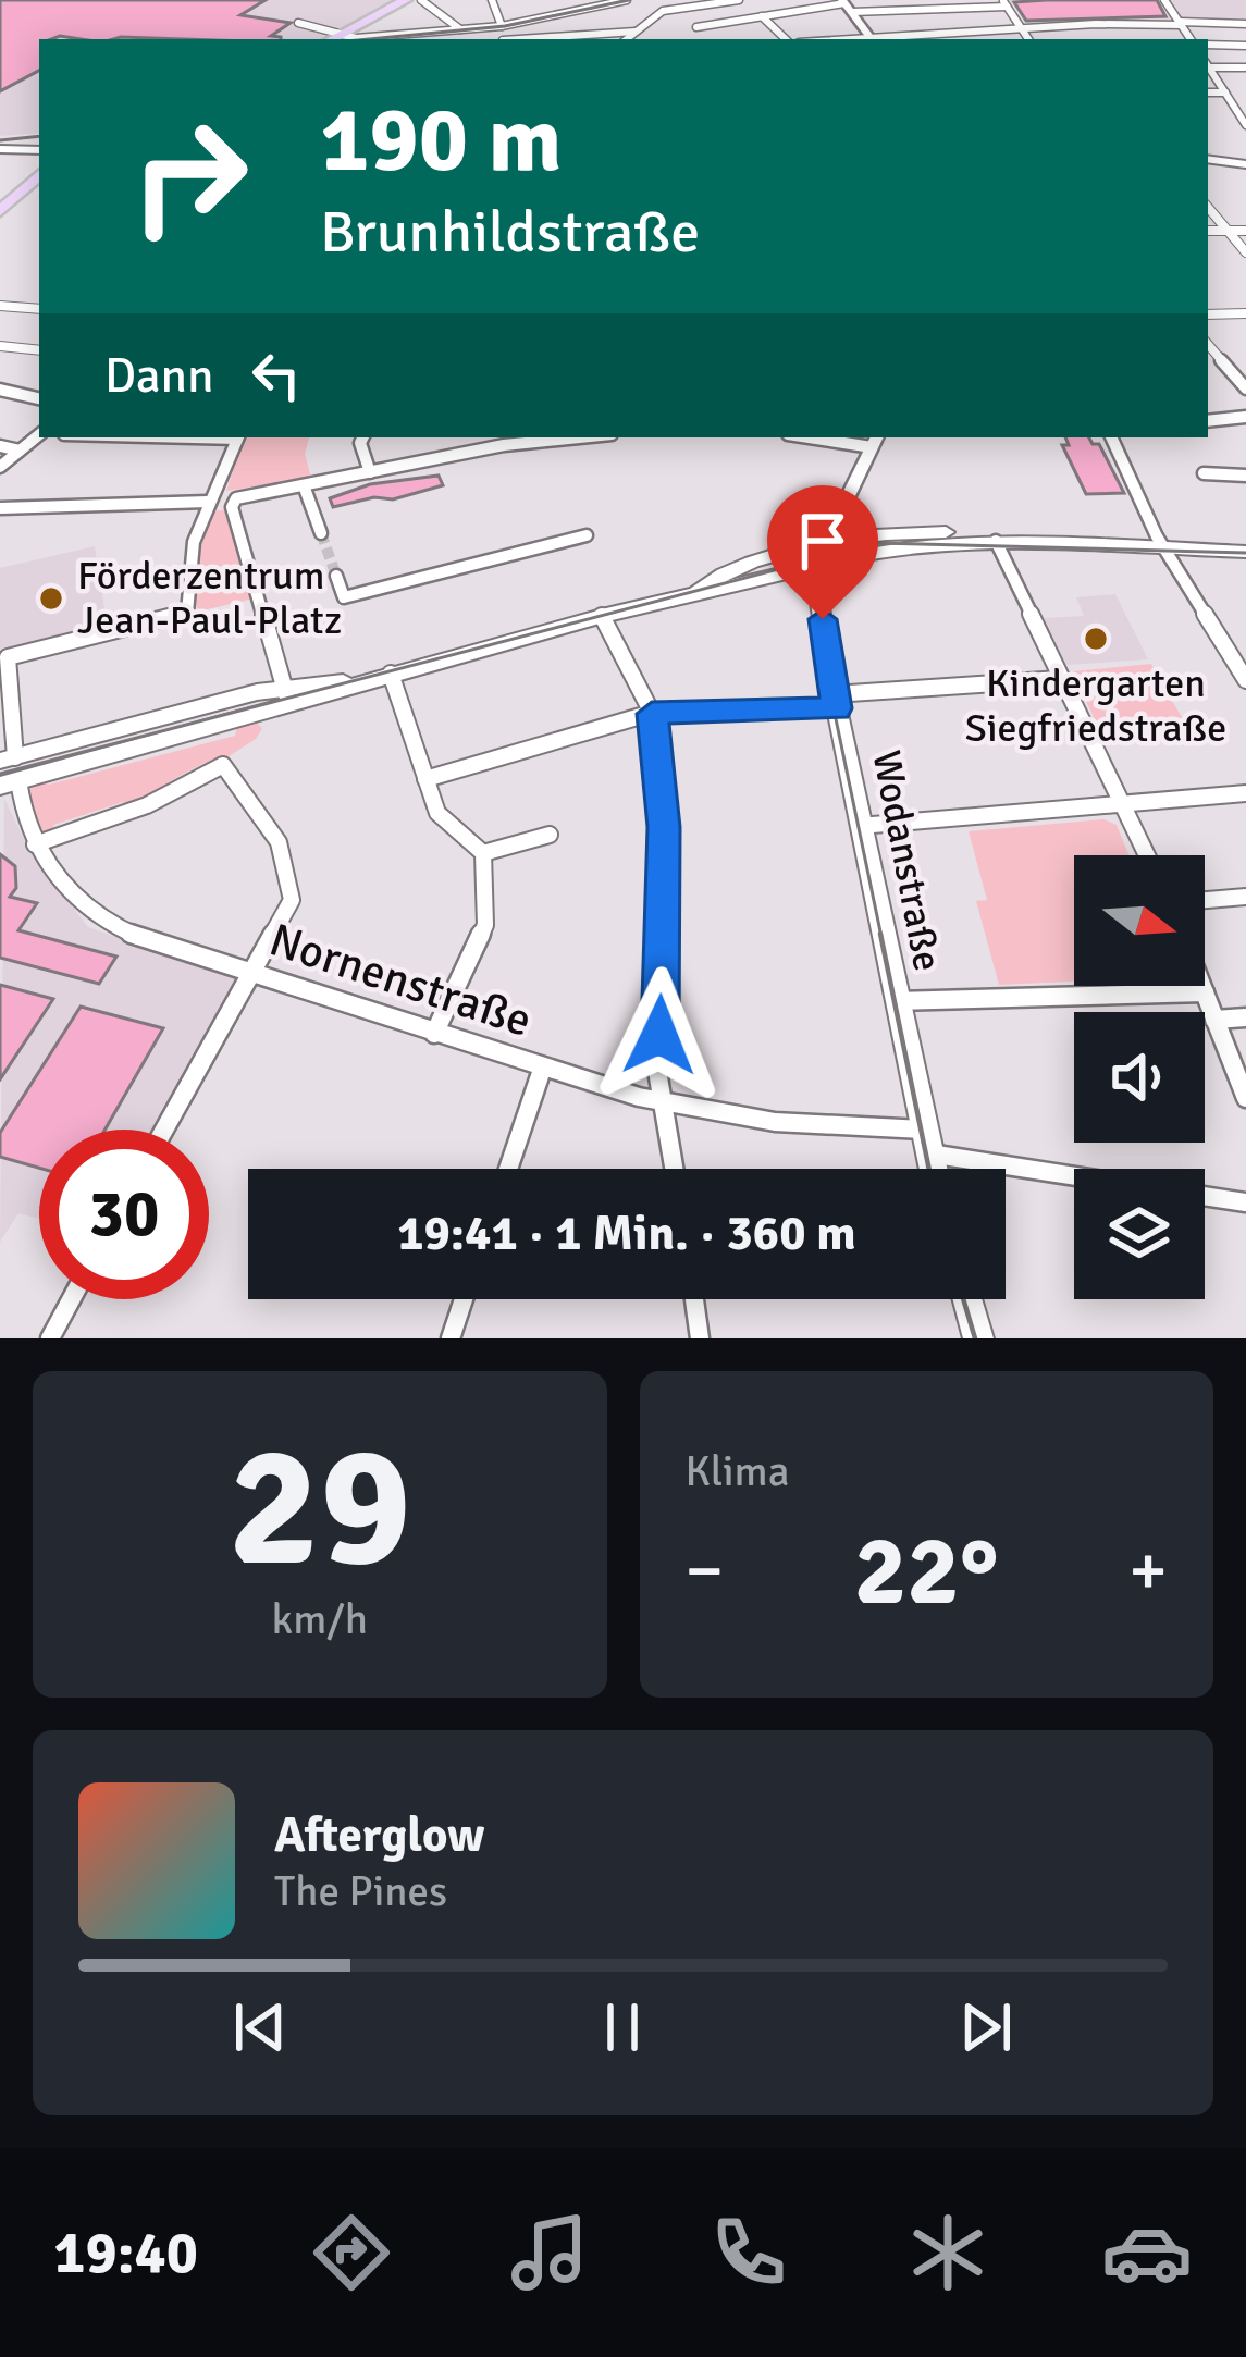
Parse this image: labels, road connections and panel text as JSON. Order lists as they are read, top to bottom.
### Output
{
  "streets": {
    "main road": ["Wodanstraße"],
    "street": ["Nornenstraße"]
  },
  "crossings": [
    ["Wodanstraße", "Nornenstraße"]
  ],
  "places": ["Förderzentrum Jean-Paul-Platz", "Kindergarten Siegfriedstraße"],
  "north": "right",
  "page": {
    "turn": ["190 m", "Brunhildstraße"],
    "then": "Dann",
    "limit": "30",
    "trip": "19:41 · 1 Min. · 360 m",
    "tile": [
      ["29", "km/h"],
      "Klima"
    ],
    "heat": ["−", "22°", "+"],
    "song": ["Afterglow", "The Pines"],
    "tabs": "19:40"
  }
}
